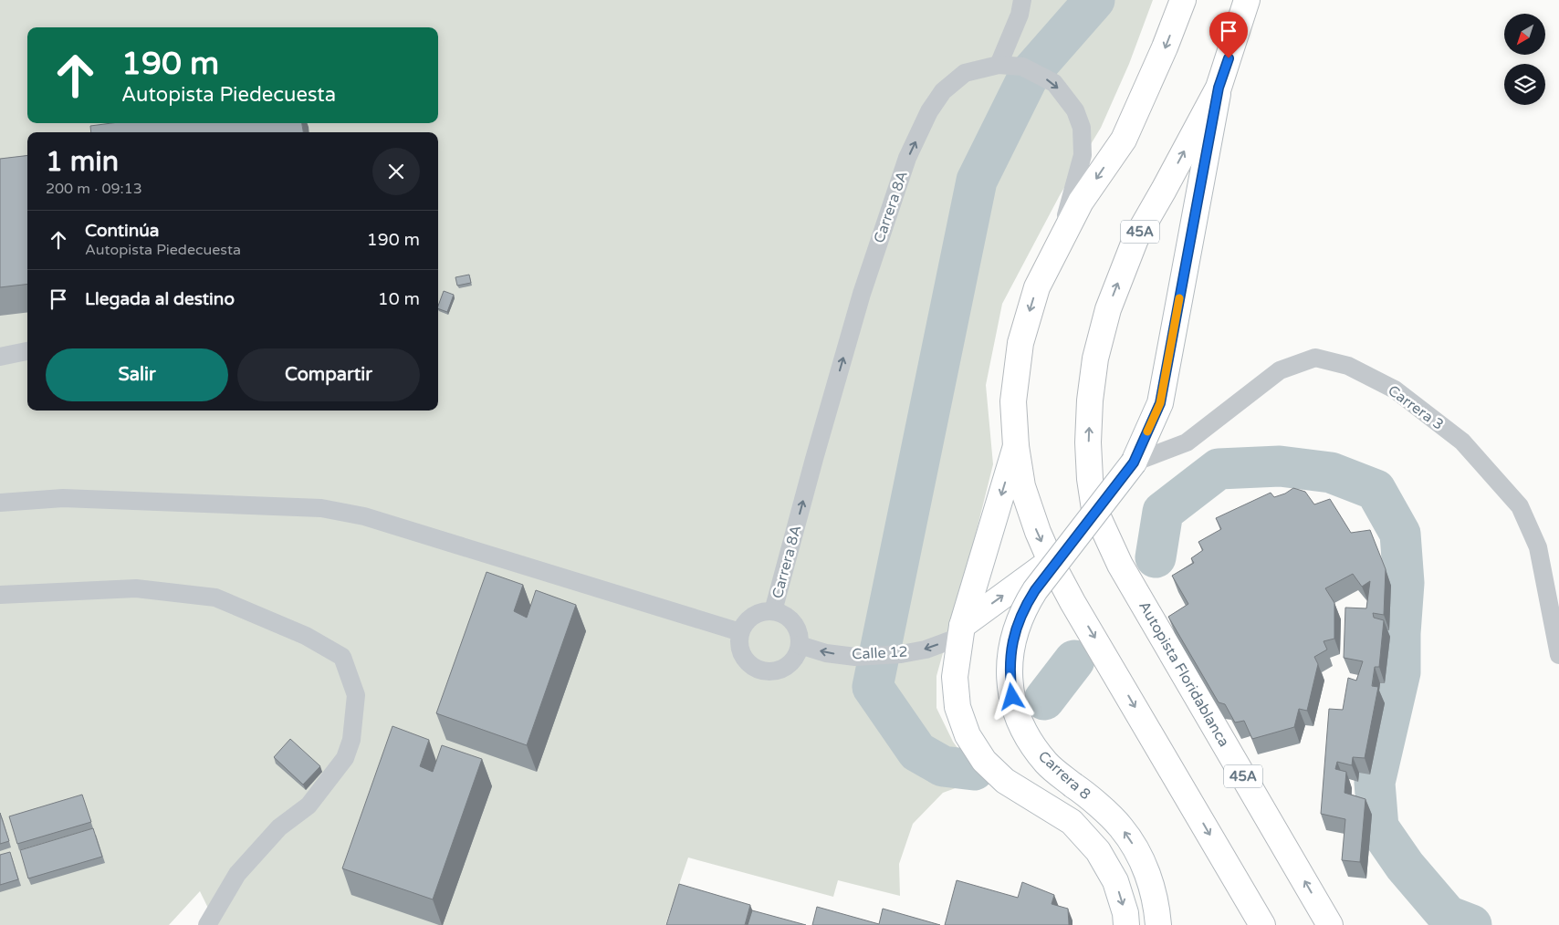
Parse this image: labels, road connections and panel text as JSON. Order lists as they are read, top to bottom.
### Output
{
  "streets": {
    "main road": ["45A", "Autopista Floridablanca", "Carrera 8"],
    "street": ["Carrera 8A", "Carrera 3", "Calle 12"]
  },
  "crossings": [
    ["Carrera 8A", "Calle 12"],
    ["45A", "Autopista Floridablanca"],
    ["45A", "Carrera 8"],
    ["Carrera 3", "Carrera 8"],
    ["Calle 12", "Carrera 8"],
    ["Autopista Floridablanca", "Carrera 8"]
  ],
  "one_way": ["Calle 12"],
  "north": "bottom left",
  "page": {
    "turn": ["190 m", "Autopista Piedecuesta"],
    "heading": ["1 min", "200 m · 09:13"],
    "list": [
      {
        "name": "Continúa",
        "note": "Autopista Piedecuesta",
        "value": "190 m"
      },
      {
        "name": "Llegada al destino",
        "value": "10 m"
      }
    ],
    "buttons": ["Salir", "Compartir"]
  }
}
